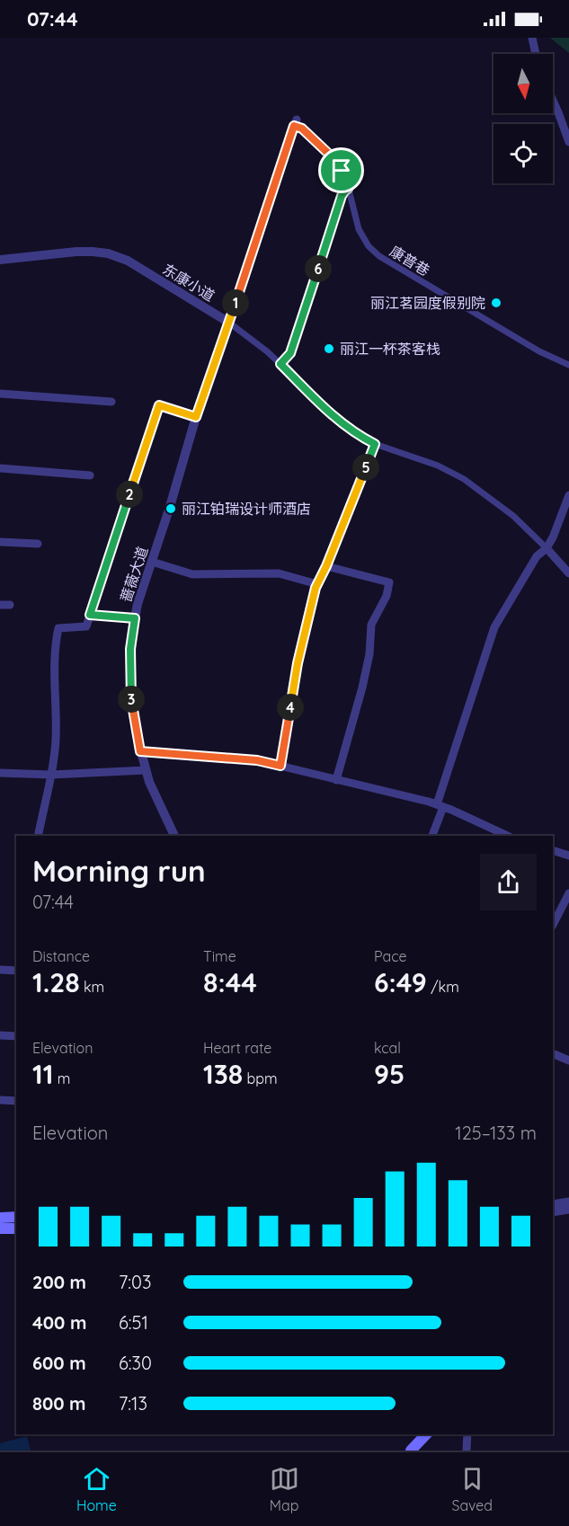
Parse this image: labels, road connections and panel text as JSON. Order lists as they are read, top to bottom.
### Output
{
  "streets": {
    "street": ["康普巷", "东康小道", "蔷薇大道"]
  },
  "crossings": [
    ["东康小道", "蔷薇大道"]
  ],
  "places": ["丽江茗园度假别院", "丽江一杯茶客栈", "丽江铂瑞设计师酒店"],
  "north": "bottom",
  "page": {
    "status": "07:44",
    "pins": [
      "6",
      "1",
      "5",
      "2",
      "3",
      "4"
    ],
    "heading": ["Morning run", "07:44"],
    "stats": [
      ["Distance", "1.28 km"],
      ["Time", "8:44"],
      ["Pace", "6:49 /km"],
      ["Elevation", "11 m"],
      ["Heart rate", "138 bpm"],
      ["kcal", "95"]
    ],
    "chart": ["Elevation", "125–133 m"],
    "list": [
      {
        "name": "200 m",
        "note": "7:03"
      },
      {
        "name": "400 m",
        "note": "6:51"
      },
      {
        "name": "600 m",
        "note": "6:30"
      },
      {
        "name": "800 m",
        "note": "7:13"
      }
    ],
    "tabs": ["Home", "Map", "Saved"]
  }
}
